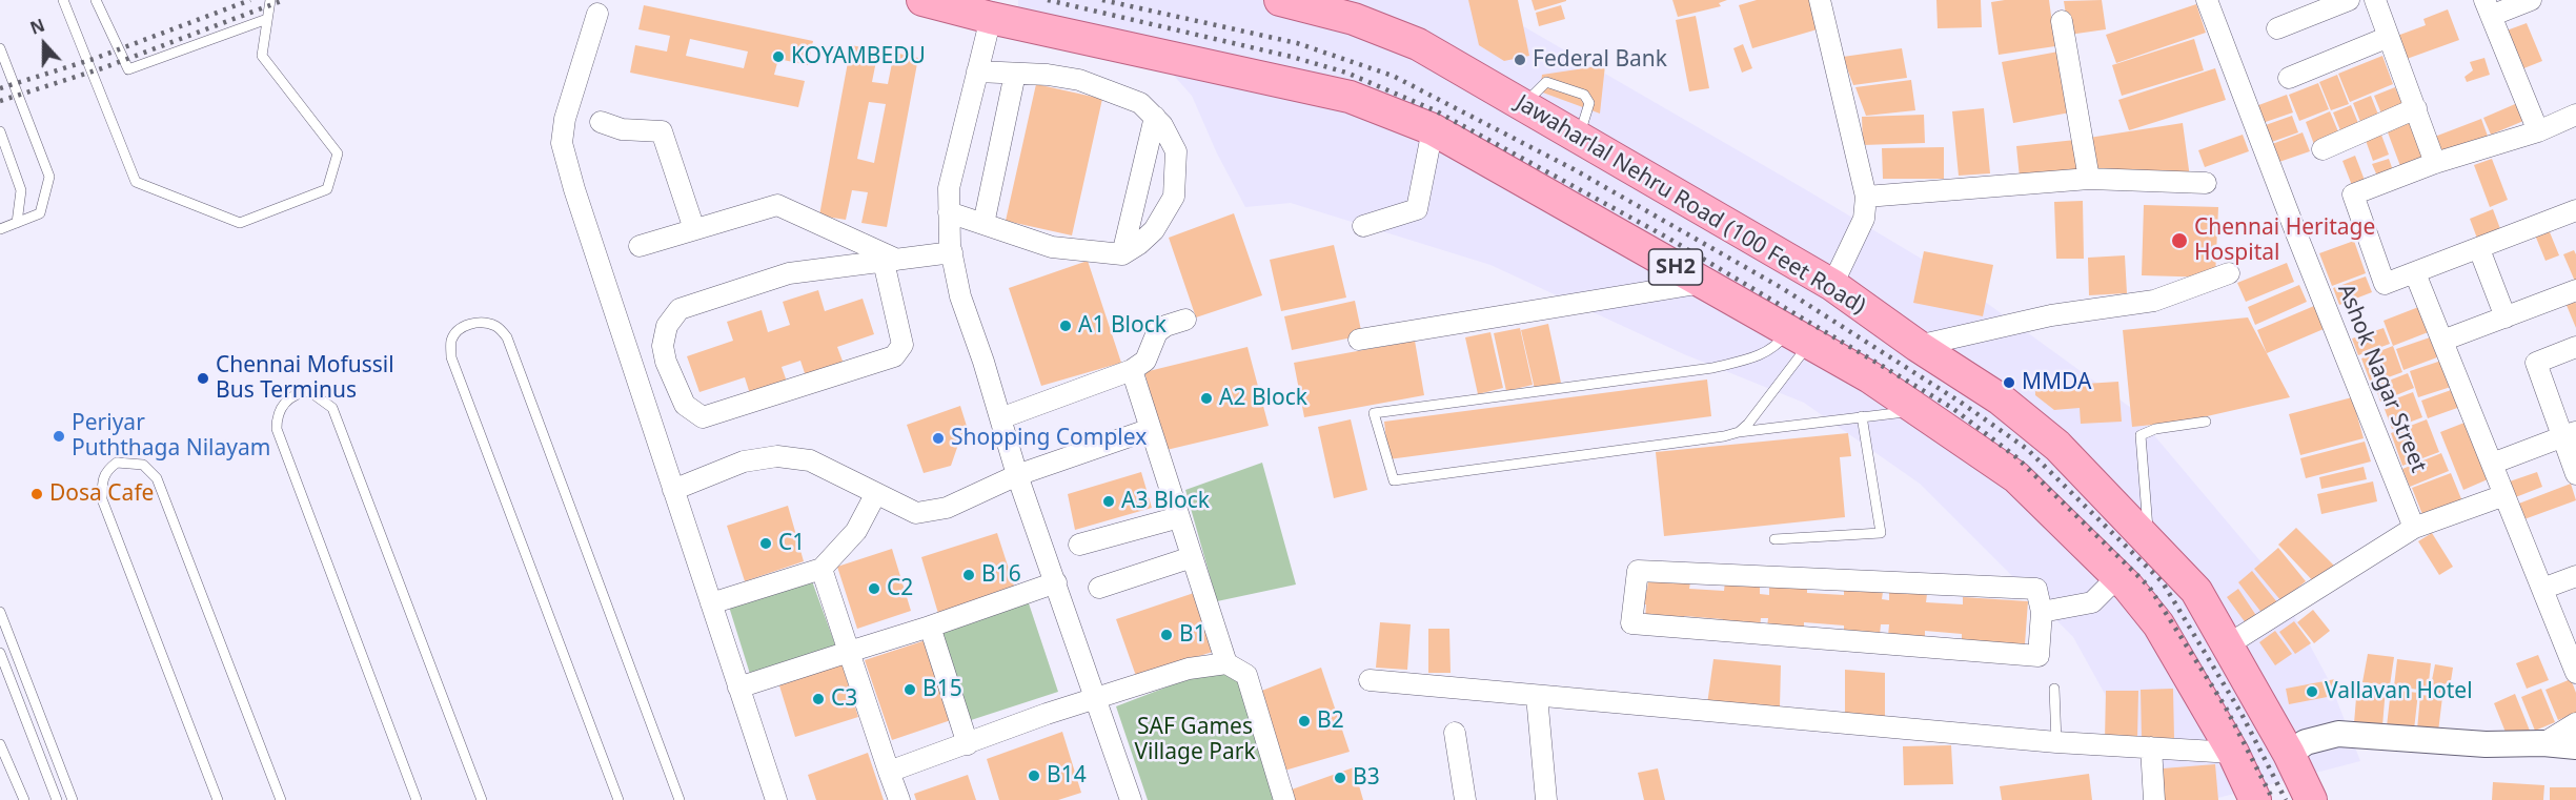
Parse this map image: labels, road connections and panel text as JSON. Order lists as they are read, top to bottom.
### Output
{
  "streets": {
    "main road": ["Jawaharlal Nehru Road (100 Feet Road)", "SH2"],
    "street": ["Ashok Nagar Street"]
  },
  "parks": ["SAF Games Village Park"],
  "places": [
    "KOYAMBEDU",
    "Federal Bank",
    "Chennai Heritage Hospital",
    "A1 Block",
    "Chennai Mofussil Bus Terminus",
    "MMDA",
    "A2 Block",
    "Periyar Puththaga Nilayam",
    "Shopping Complex",
    "Dosa Cafe",
    "A3 Block",
    "C1",
    "B16",
    "C2",
    "B1",
    "B15",
    "Vallavan Hotel",
    "C3",
    "B2",
    "B14",
    "B3"
  ],
  "north": "top"
}
